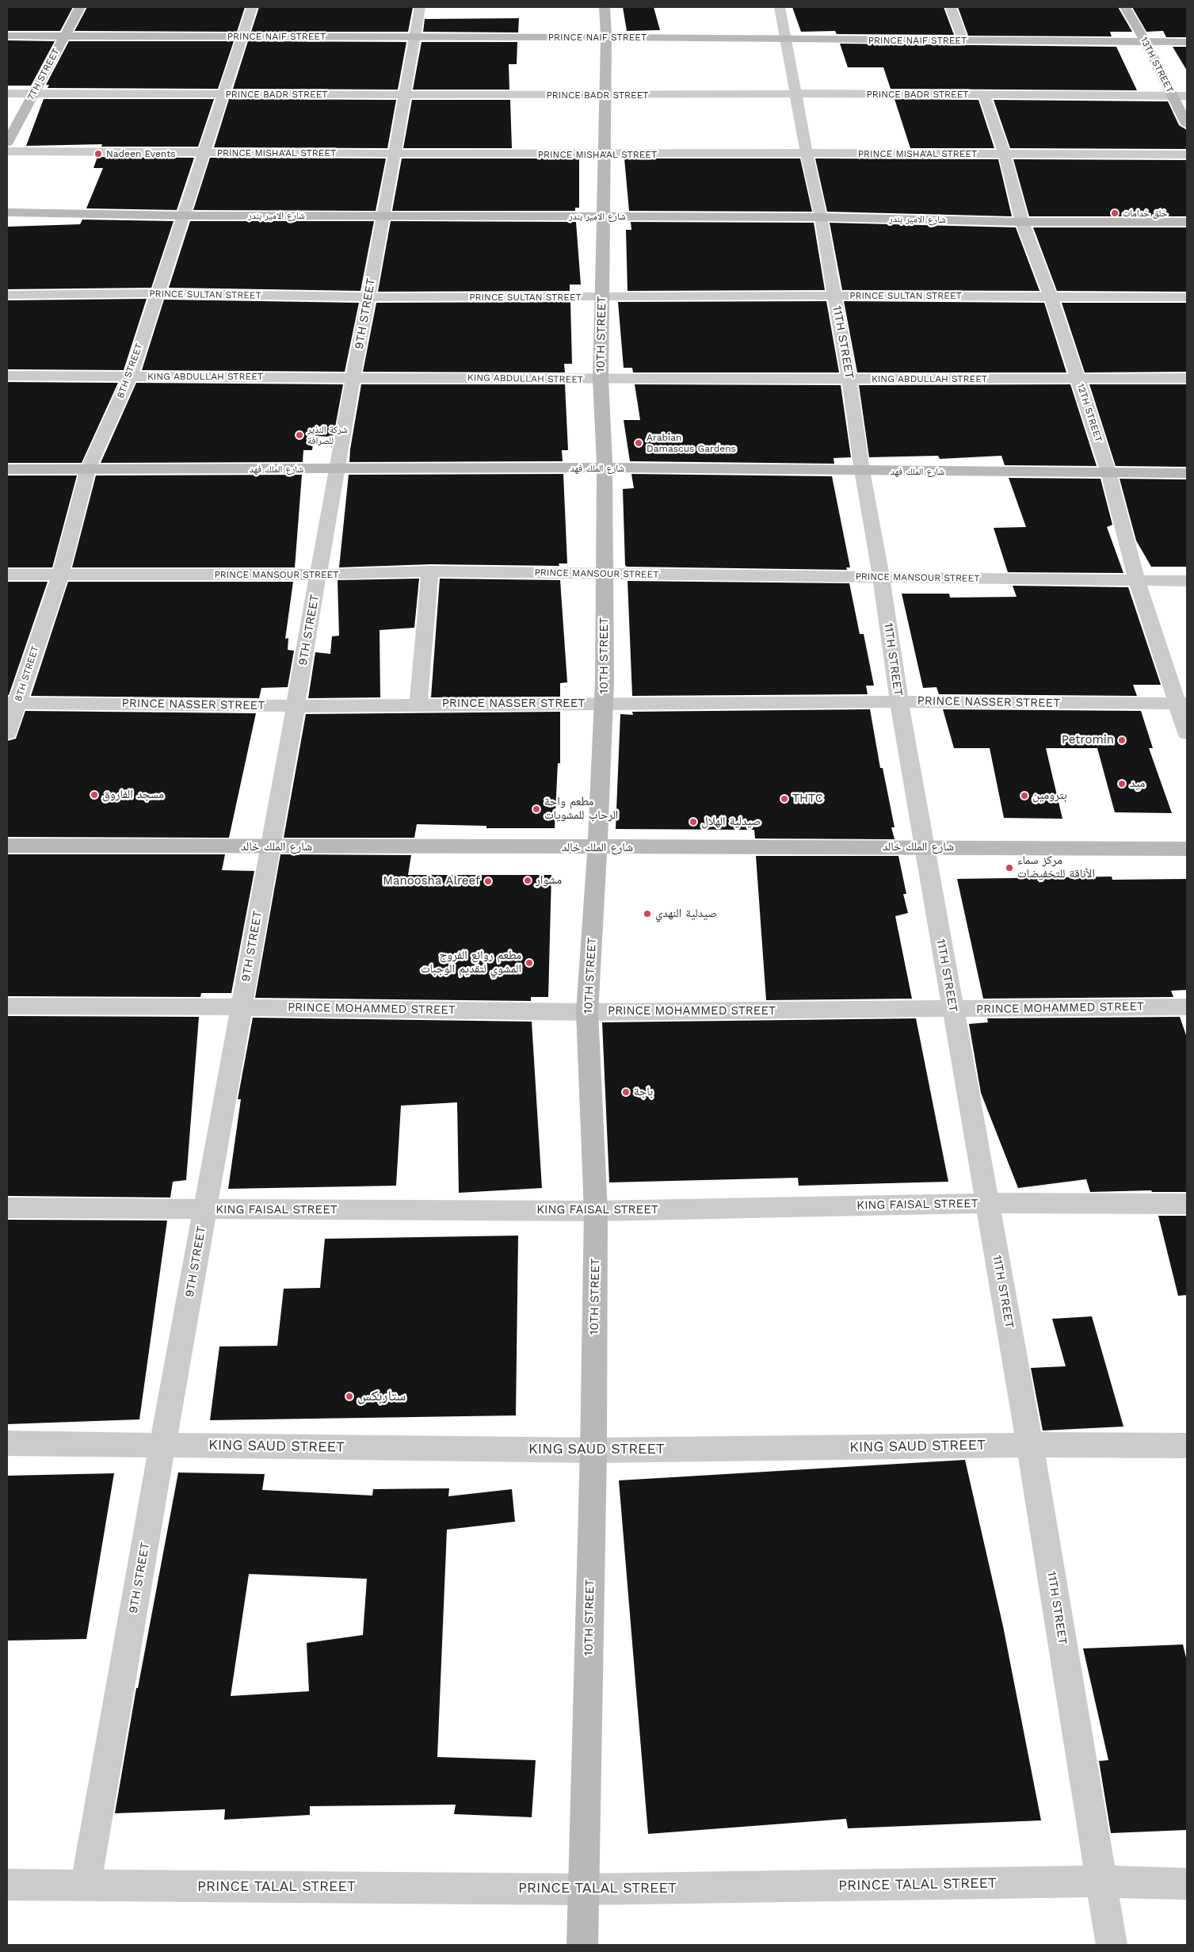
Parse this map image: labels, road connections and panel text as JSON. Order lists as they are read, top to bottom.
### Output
{
  "streets": {
    "street": [
      "PRINCE NAIF STREET",
      "13TH STREET",
      "7TH STREET",
      "PRINCE BADR STREET",
      "PRINCE MISHA'AL STREET",
      "شارع الامير بندر",
      "PRINCE SULTAN STREET",
      "9TH STREET",
      "10TH STREET",
      "11TH STREET",
      "8TH STREET",
      "KING ABDULLAH STREET",
      "12TH STREET",
      "شارع الملك فهد",
      "PRINCE MANSOUR STREET",
      "PRINCE NASSER STREET",
      "شارع الملك خالد",
      "PRINCE MOHAMMED STREET",
      "KING FAISAL STREET",
      "KING SAUD STREET",
      "PRINCE TALAL STREET"
    ]
  },
  "crossings": [
    ["PRINCE NAIF STREET", "13TH STREET"],
    ["PRINCE NAIF STREET", "7TH STREET"],
    ["PRINCE NAIF STREET", "9TH STREET"],
    ["PRINCE NAIF STREET", "10TH STREET"],
    ["PRINCE NAIF STREET", "11TH STREET"],
    ["PRINCE NAIF STREET", "8TH STREET"],
    ["13TH STREET", "PRINCE BADR STREET"],
    ["7TH STREET", "PRINCE BADR STREET"],
    ["PRINCE BADR STREET", "9TH STREET"],
    ["PRINCE BADR STREET", "10TH STREET"],
    ["PRINCE BADR STREET", "11TH STREET"],
    ["PRINCE BADR STREET", "8TH STREET"],
    ["PRINCE BADR STREET", "12TH STREET"],
    ["PRINCE MISHA'AL STREET", "9TH STREET"],
    ["PRINCE MISHA'AL STREET", "10TH STREET"],
    ["PRINCE MISHA'AL STREET", "11TH STREET"],
    ["PRINCE MISHA'AL STREET", "8TH STREET"],
    ["PRINCE MISHA'AL STREET", "12TH STREET"],
    ["شارع الامير بندر", "9TH STREET"],
    ["شارع الامير بندر", "10TH STREET"],
    ["شارع الامير بندر", "11TH STREET"],
    ["شارع الامير بندر", "8TH STREET"],
    ["شارع الامير بندر", "12TH STREET"],
    ["PRINCE SULTAN STREET", "9TH STREET"],
    ["PRINCE SULTAN STREET", "10TH STREET"],
    ["PRINCE SULTAN STREET", "11TH STREET"],
    ["PRINCE SULTAN STREET", "8TH STREET"],
    ["PRINCE SULTAN STREET", "12TH STREET"],
    ["9TH STREET", "KING ABDULLAH STREET"],
    ["9TH STREET", "شارع الملك فهد"],
    ["9TH STREET", "PRINCE MANSOUR STREET"],
    ["9TH STREET", "PRINCE NASSER STREET"],
    ["9TH STREET", "شارع الملك خالد"],
    ["9TH STREET", "PRINCE MOHAMMED STREET"],
    ["9TH STREET", "KING FAISAL STREET"],
    ["9TH STREET", "KING SAUD STREET"],
    ["9TH STREET", "PRINCE TALAL STREET"],
    ["10TH STREET", "KING ABDULLAH STREET"],
    ["10TH STREET", "شارع الملك فهد"],
    ["10TH STREET", "PRINCE MANSOUR STREET"],
    ["10TH STREET", "PRINCE NASSER STREET"],
    ["10TH STREET", "شارع الملك خالد"],
    ["10TH STREET", "PRINCE MOHAMMED STREET"],
    ["10TH STREET", "KING FAISAL STREET"],
    ["10TH STREET", "KING SAUD STREET"],
    ["10TH STREET", "PRINCE TALAL STREET"],
    ["11TH STREET", "KING ABDULLAH STREET"],
    ["11TH STREET", "شارع الملك فهد"],
    ["11TH STREET", "PRINCE MANSOUR STREET"],
    ["11TH STREET", "PRINCE NASSER STREET"],
    ["11TH STREET", "شارع الملك خالد"],
    ["11TH STREET", "PRINCE MOHAMMED STREET"],
    ["11TH STREET", "KING FAISAL STREET"],
    ["11TH STREET", "KING SAUD STREET"],
    ["11TH STREET", "PRINCE TALAL STREET"],
    ["8TH STREET", "KING ABDULLAH STREET"],
    ["8TH STREET", "شارع الملك فهد"],
    ["8TH STREET", "PRINCE MANSOUR STREET"],
    ["8TH STREET", "PRINCE NASSER STREET"],
    ["KING ABDULLAH STREET", "12TH STREET"],
    ["12TH STREET", "شارع الملك فهد"],
    ["12TH STREET", "PRINCE MANSOUR STREET"],
    ["12TH STREET", "PRINCE NASSER STREET"]
  ],
  "places": [
    "Nadeen Events",
    "خلق خدامات",
    "شركة النذير للصرافة",
    "Arabian Damascus Gardens",
    "Petromin",
    "ميد",
    "مسجد الفاروق",
    "بترومين",
    "THTC",
    "مطعم واحة الرحاب للمشويات",
    "صيدلية الهلال",
    "مركز سماء الأناقة للتخفيضات",
    "مشوار",
    "Manoosha Alreef",
    "صيدلية النهدي",
    "مطعم روائع الفروج المشوي لتقديم الوجبات",
    "باجة",
    "ستاربكس"
  ]
}
